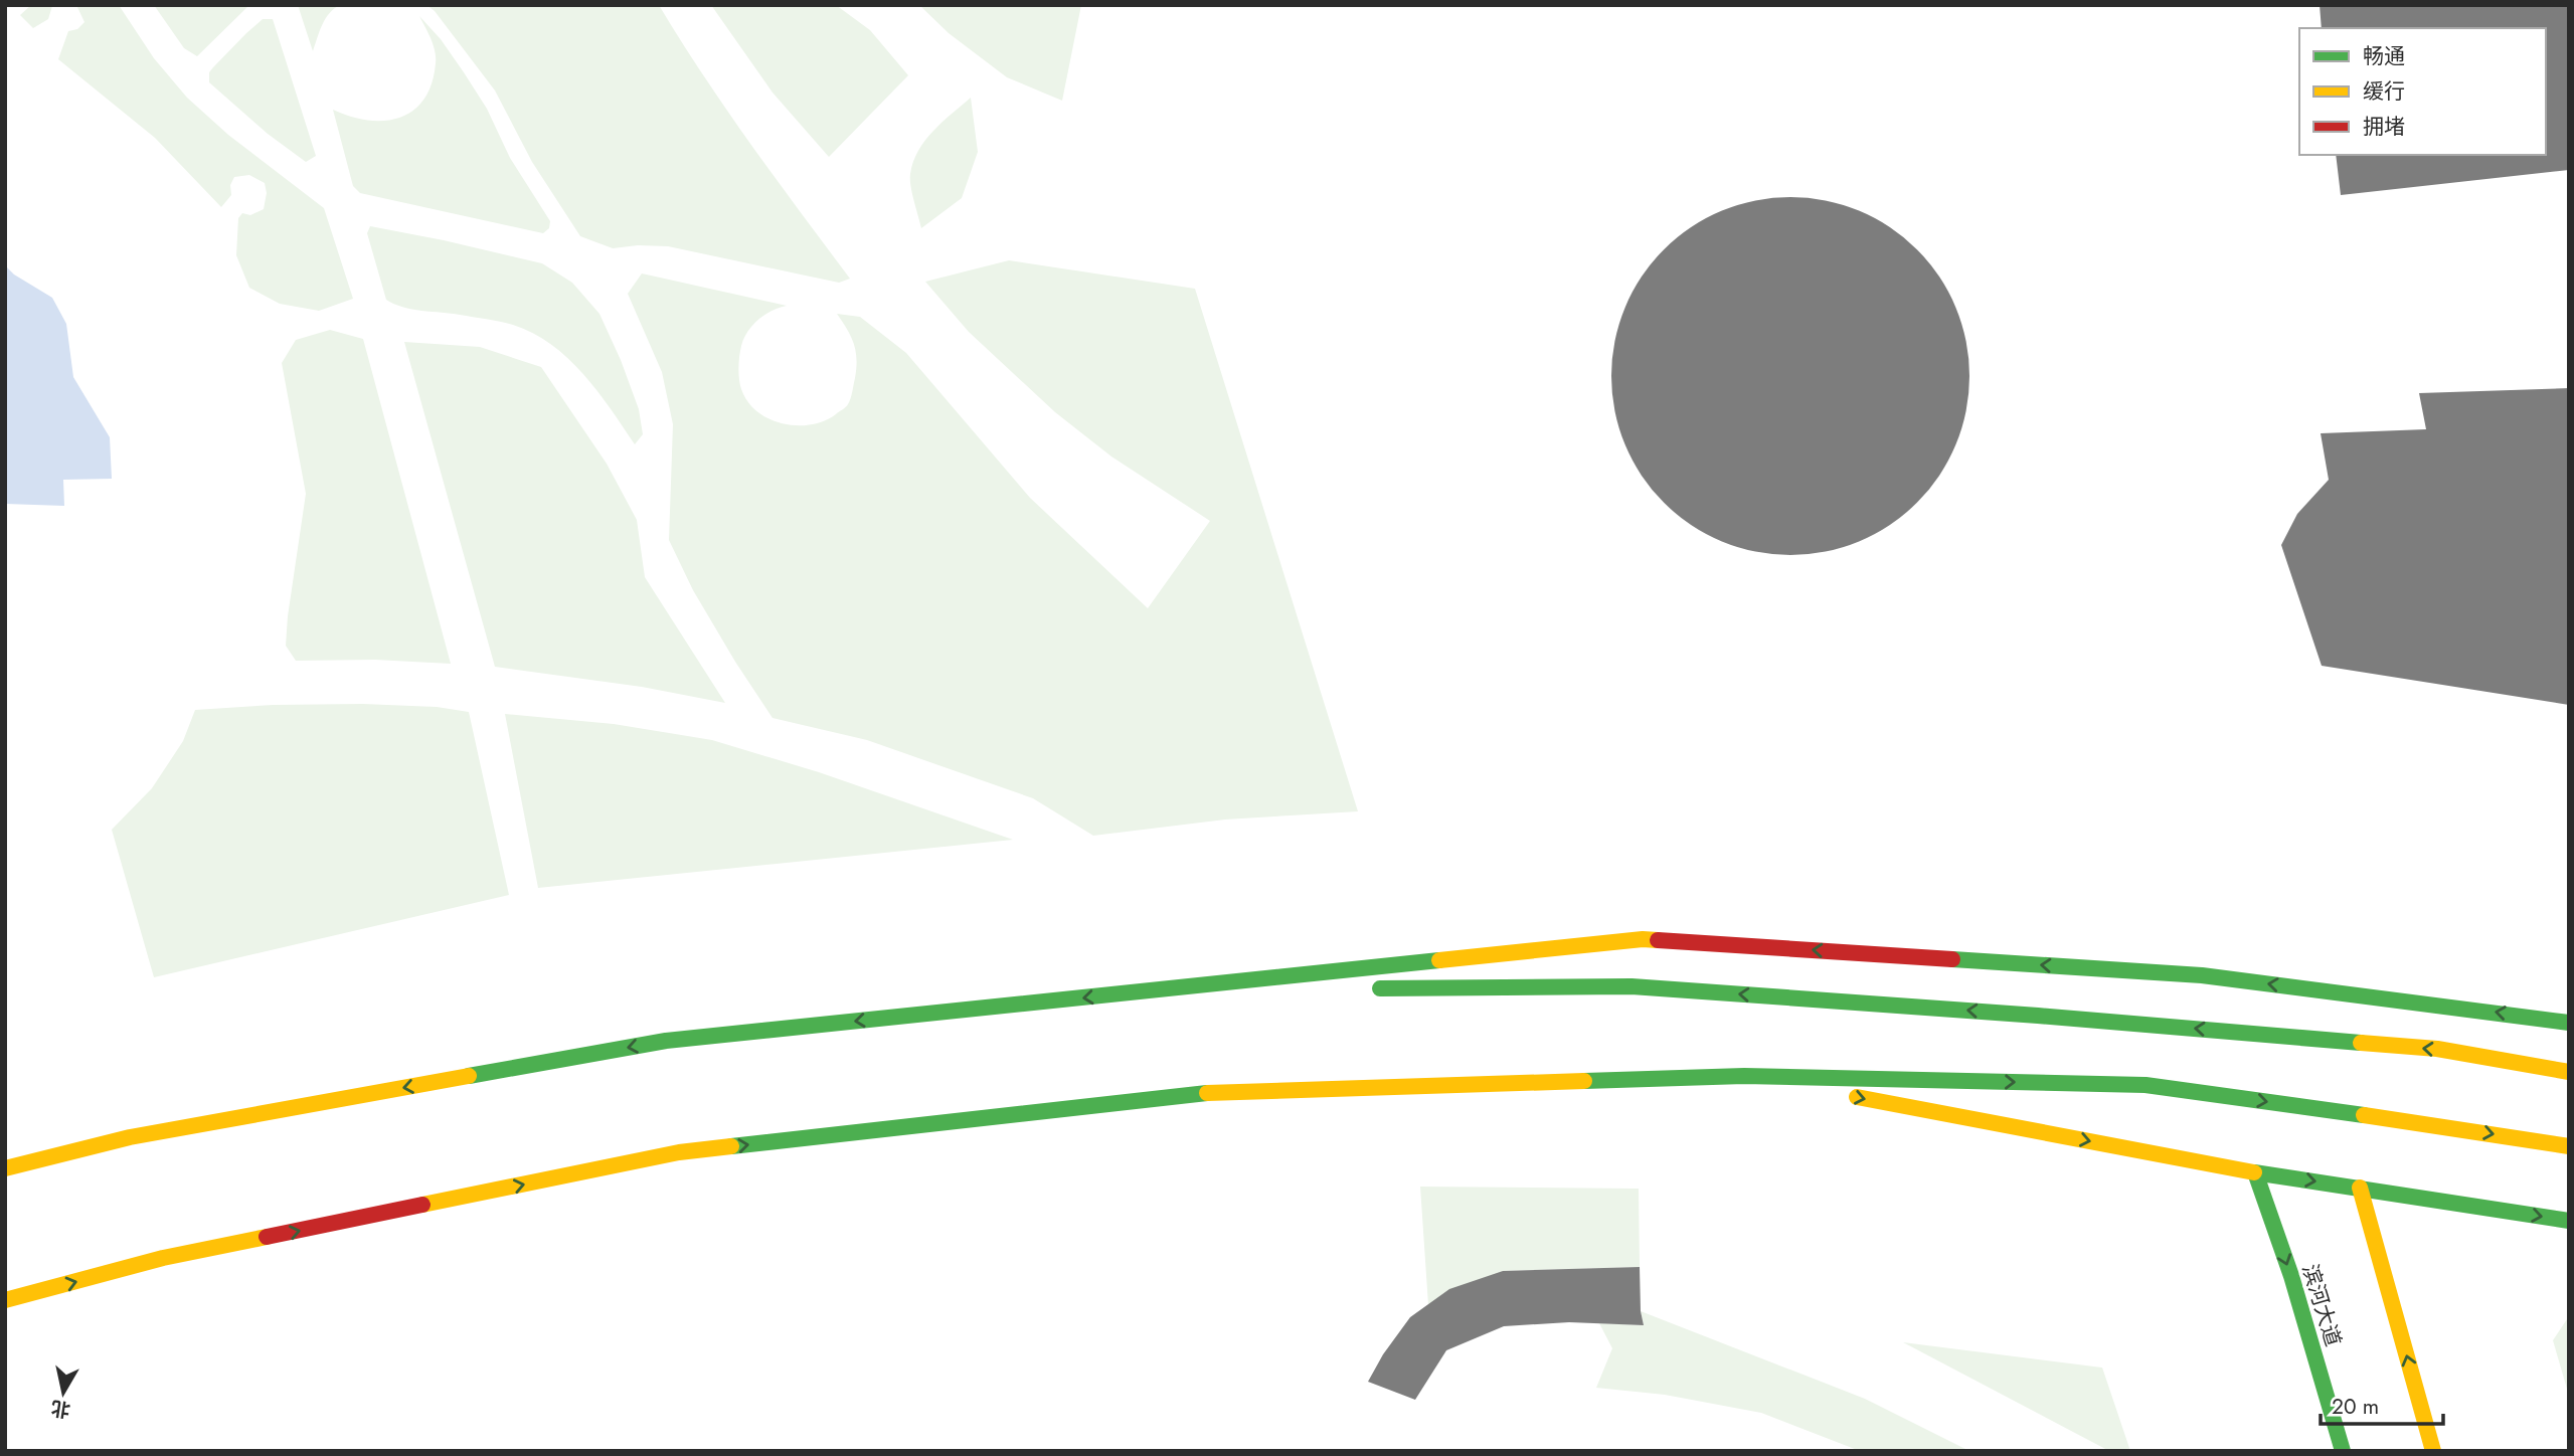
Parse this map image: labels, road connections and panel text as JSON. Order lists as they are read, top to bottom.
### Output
{
  "streets": {
    "main road": ["滨河大道"]
  },
  "legend": ["畅通", "缓行", "拥堵"],
  "scale_bar": "20 m",
  "north": "bottom"
}
